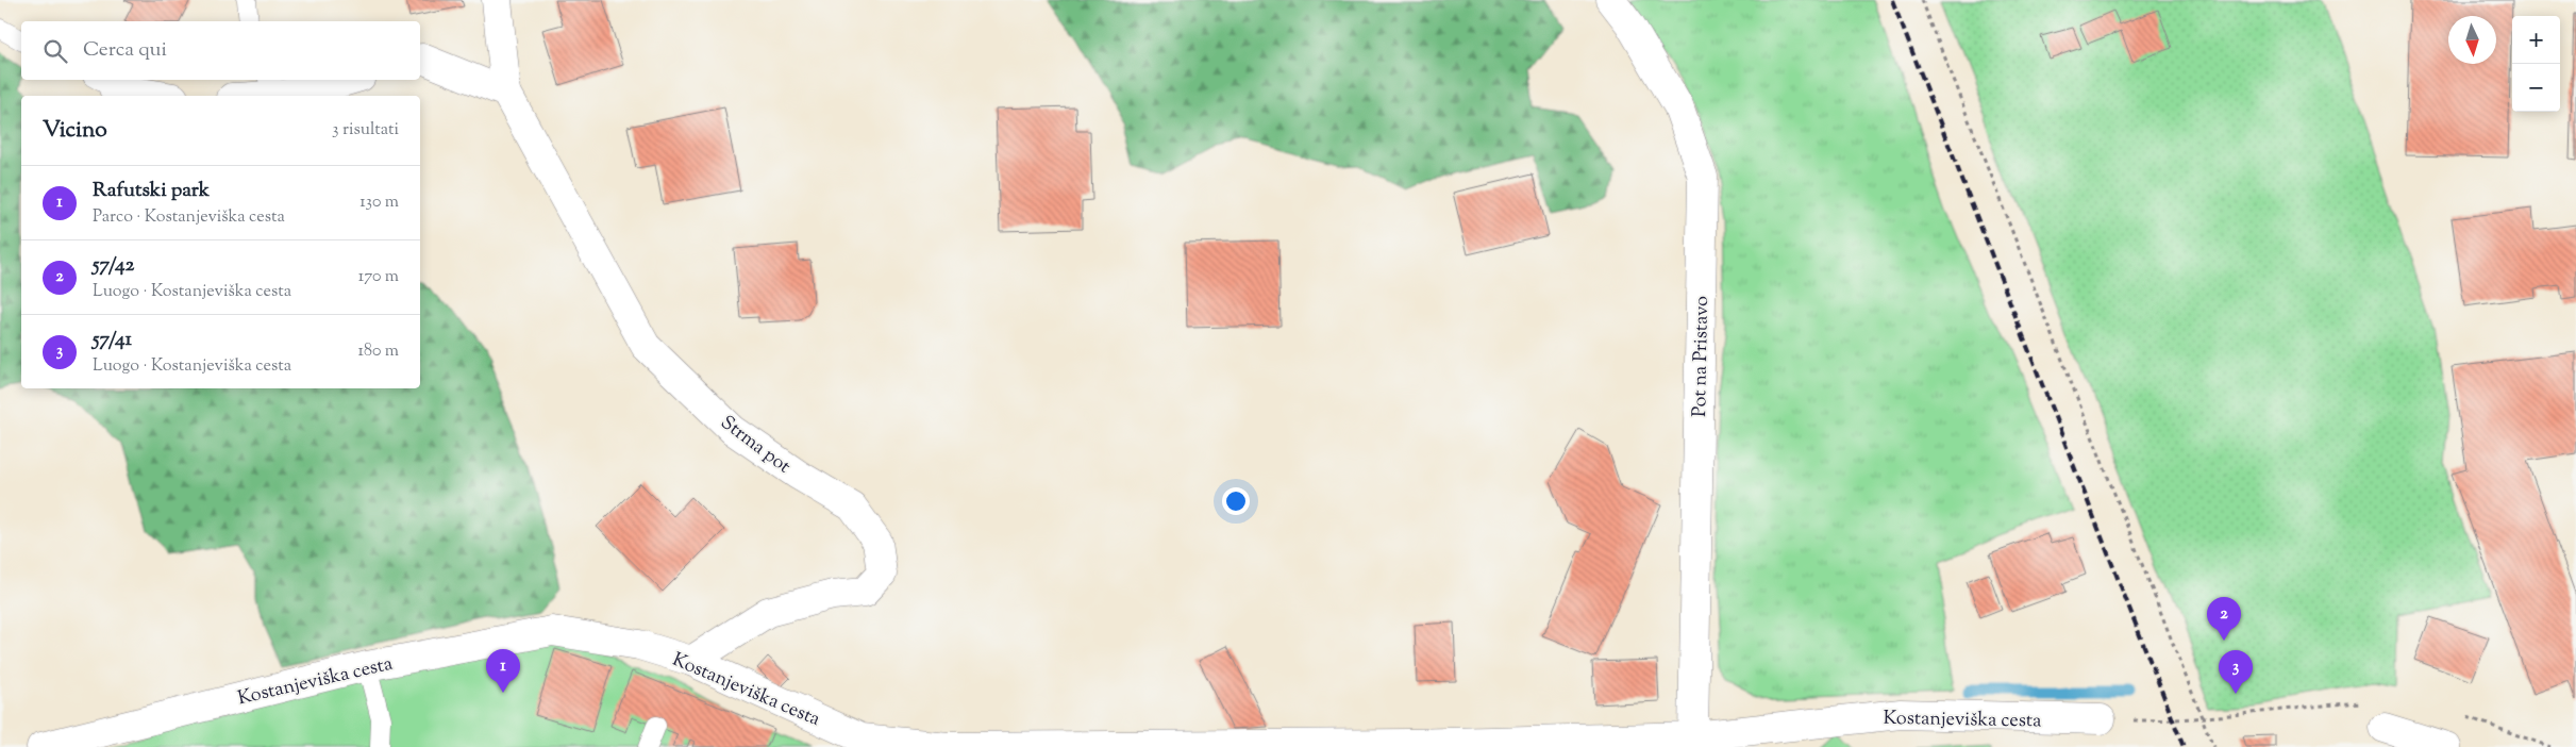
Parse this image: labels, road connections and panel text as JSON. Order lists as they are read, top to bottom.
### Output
{
  "streets": {
    "street": ["Pot na Pristavo", "Strma pot", "Kostanjeviška cesta"]
  },
  "crossings": [
    ["Pot na Pristavo", "Kostanjeviška cesta"],
    ["Strma pot", "Kostanjeviška cesta"]
  ],
  "north": "bottom",
  "page": {
    "map_buttons": ["+", "−"],
    "search": "Cerca qui",
    "heading": ["Vicino", "3 risultati"],
    "list": [
      {
        "mark": "1",
        "name": "Rafutski park",
        "note": "Parco · Kostanjeviška cesta",
        "value": "130 m"
      },
      {
        "mark": "2",
        "name": "57/42",
        "note": "Luogo · Kostanjeviška cesta",
        "value": "170 m"
      },
      {
        "mark": "3",
        "name": "57/41",
        "note": "Luogo · Kostanjeviška cesta",
        "value": "180 m"
      }
    ],
    "pins": ["2", "1", "3"]
  }
}
